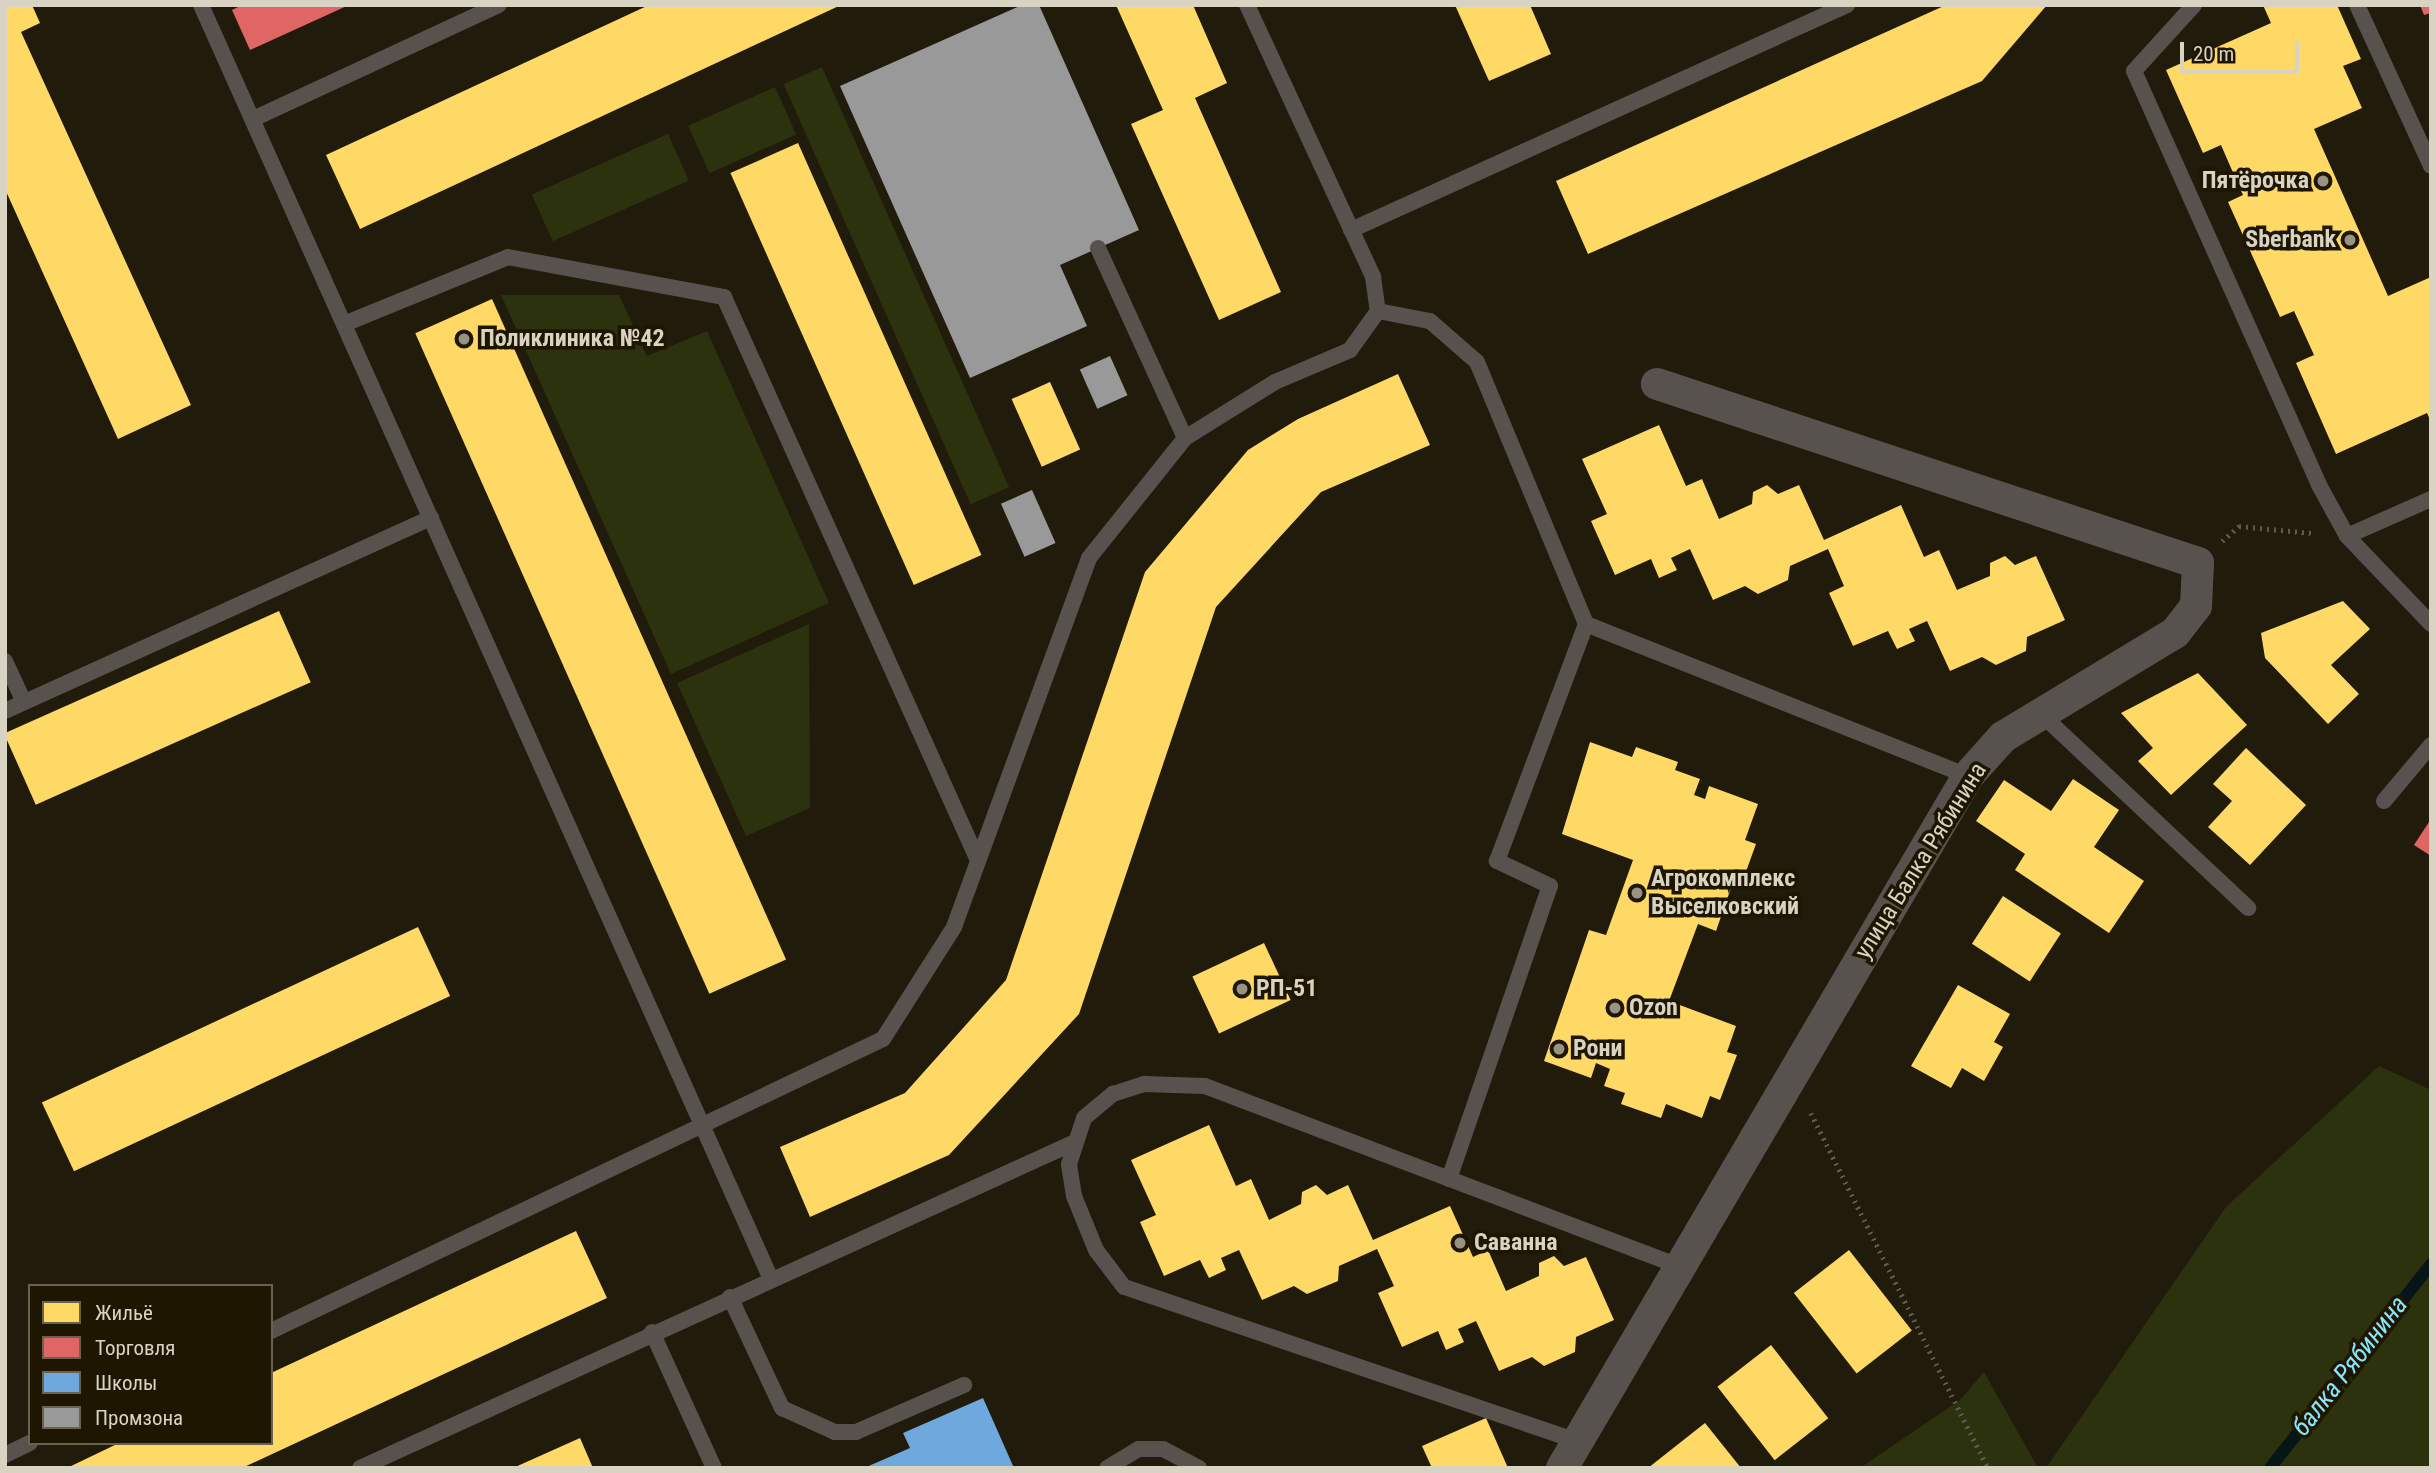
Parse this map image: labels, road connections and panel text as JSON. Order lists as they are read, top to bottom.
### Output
{
  "streets": {
    "street": ["улица Балка Рябинина"]
  },
  "water": ["балка Рябинина"],
  "places": [
    "Пятёрочка",
    "Sberbank",
    "Поликлиника №42",
    "Агрокомплекс Выселковский",
    "РП-51",
    "Ozon",
    "Рони",
    "Саванна"
  ],
  "legend": [
    "Жильё",
    "Торговля",
    "Школы",
    "Промзона"
  ],
  "scale_bar": "20 m"
}
